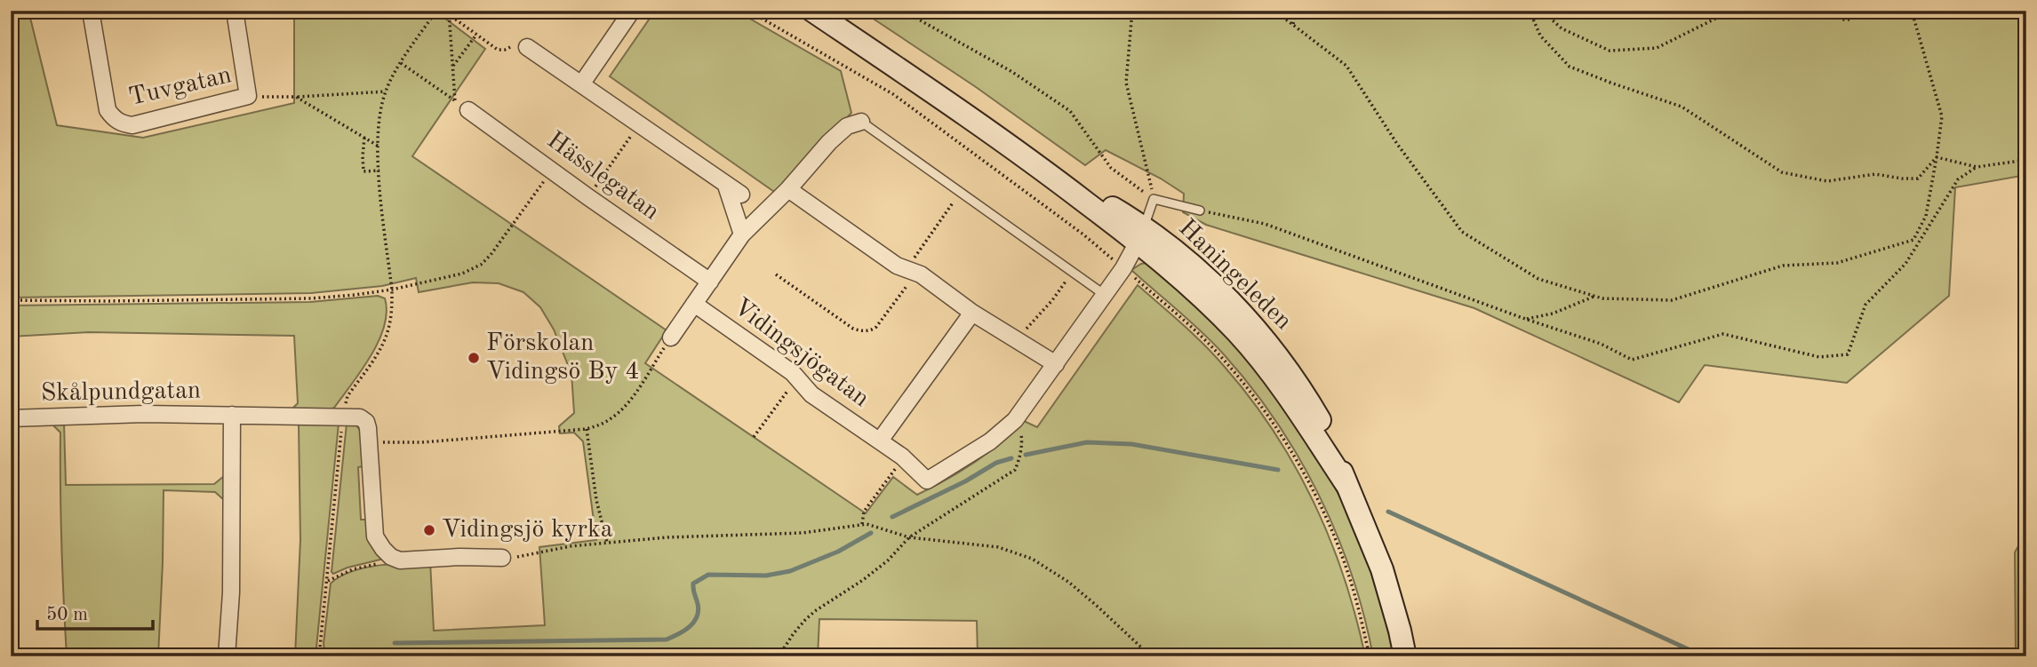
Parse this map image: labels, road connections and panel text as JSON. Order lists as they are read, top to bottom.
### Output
{
  "streets": {
    "main road": ["Haningeleden"],
    "street": [
      "Tuvgatan",
      "Hässlegatan",
      "Vidingsjögatan",
      "Skålpundgatan"
    ]
  },
  "crossings": [
    ["Hässlegatan", "Vidingsjögatan"],
    ["Haningeleden", "Vidingsjögatan"]
  ],
  "places": ["Förskolan Vidingsö By 4", "Vidingsjö kyrka"],
  "scale_bar": "50 m"
}
